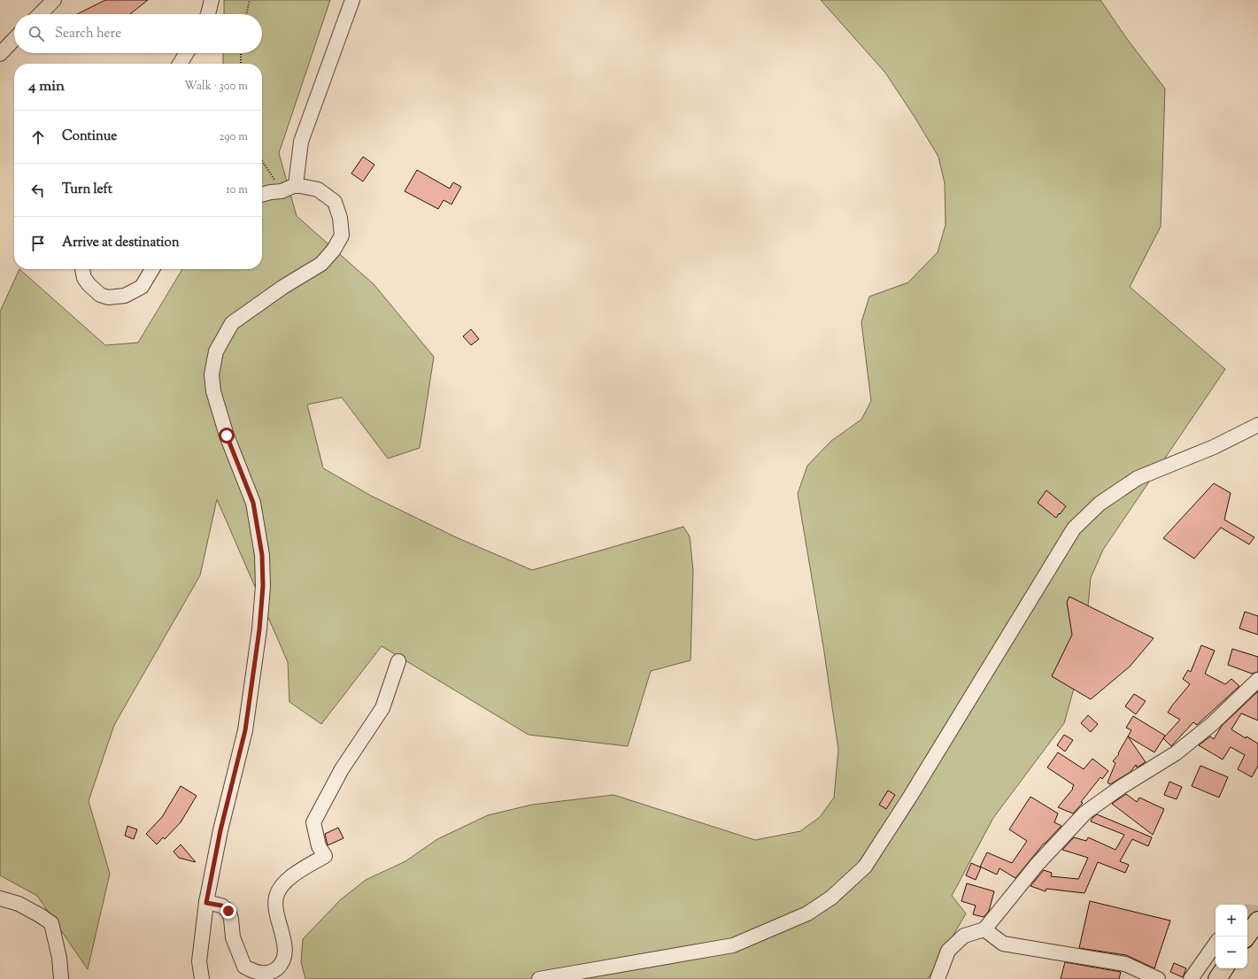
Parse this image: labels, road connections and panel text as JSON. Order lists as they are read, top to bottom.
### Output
{
  "page": {
    "search": "Search here",
    "heading": ["4 min", "Walk · 300 m"],
    "list": [
      ["Continue", "290 m"],
      ["Turn left", "10 m"],
      "Arrive at destination"
    ],
    "map_buttons": ["+", "−"]
  }
}
